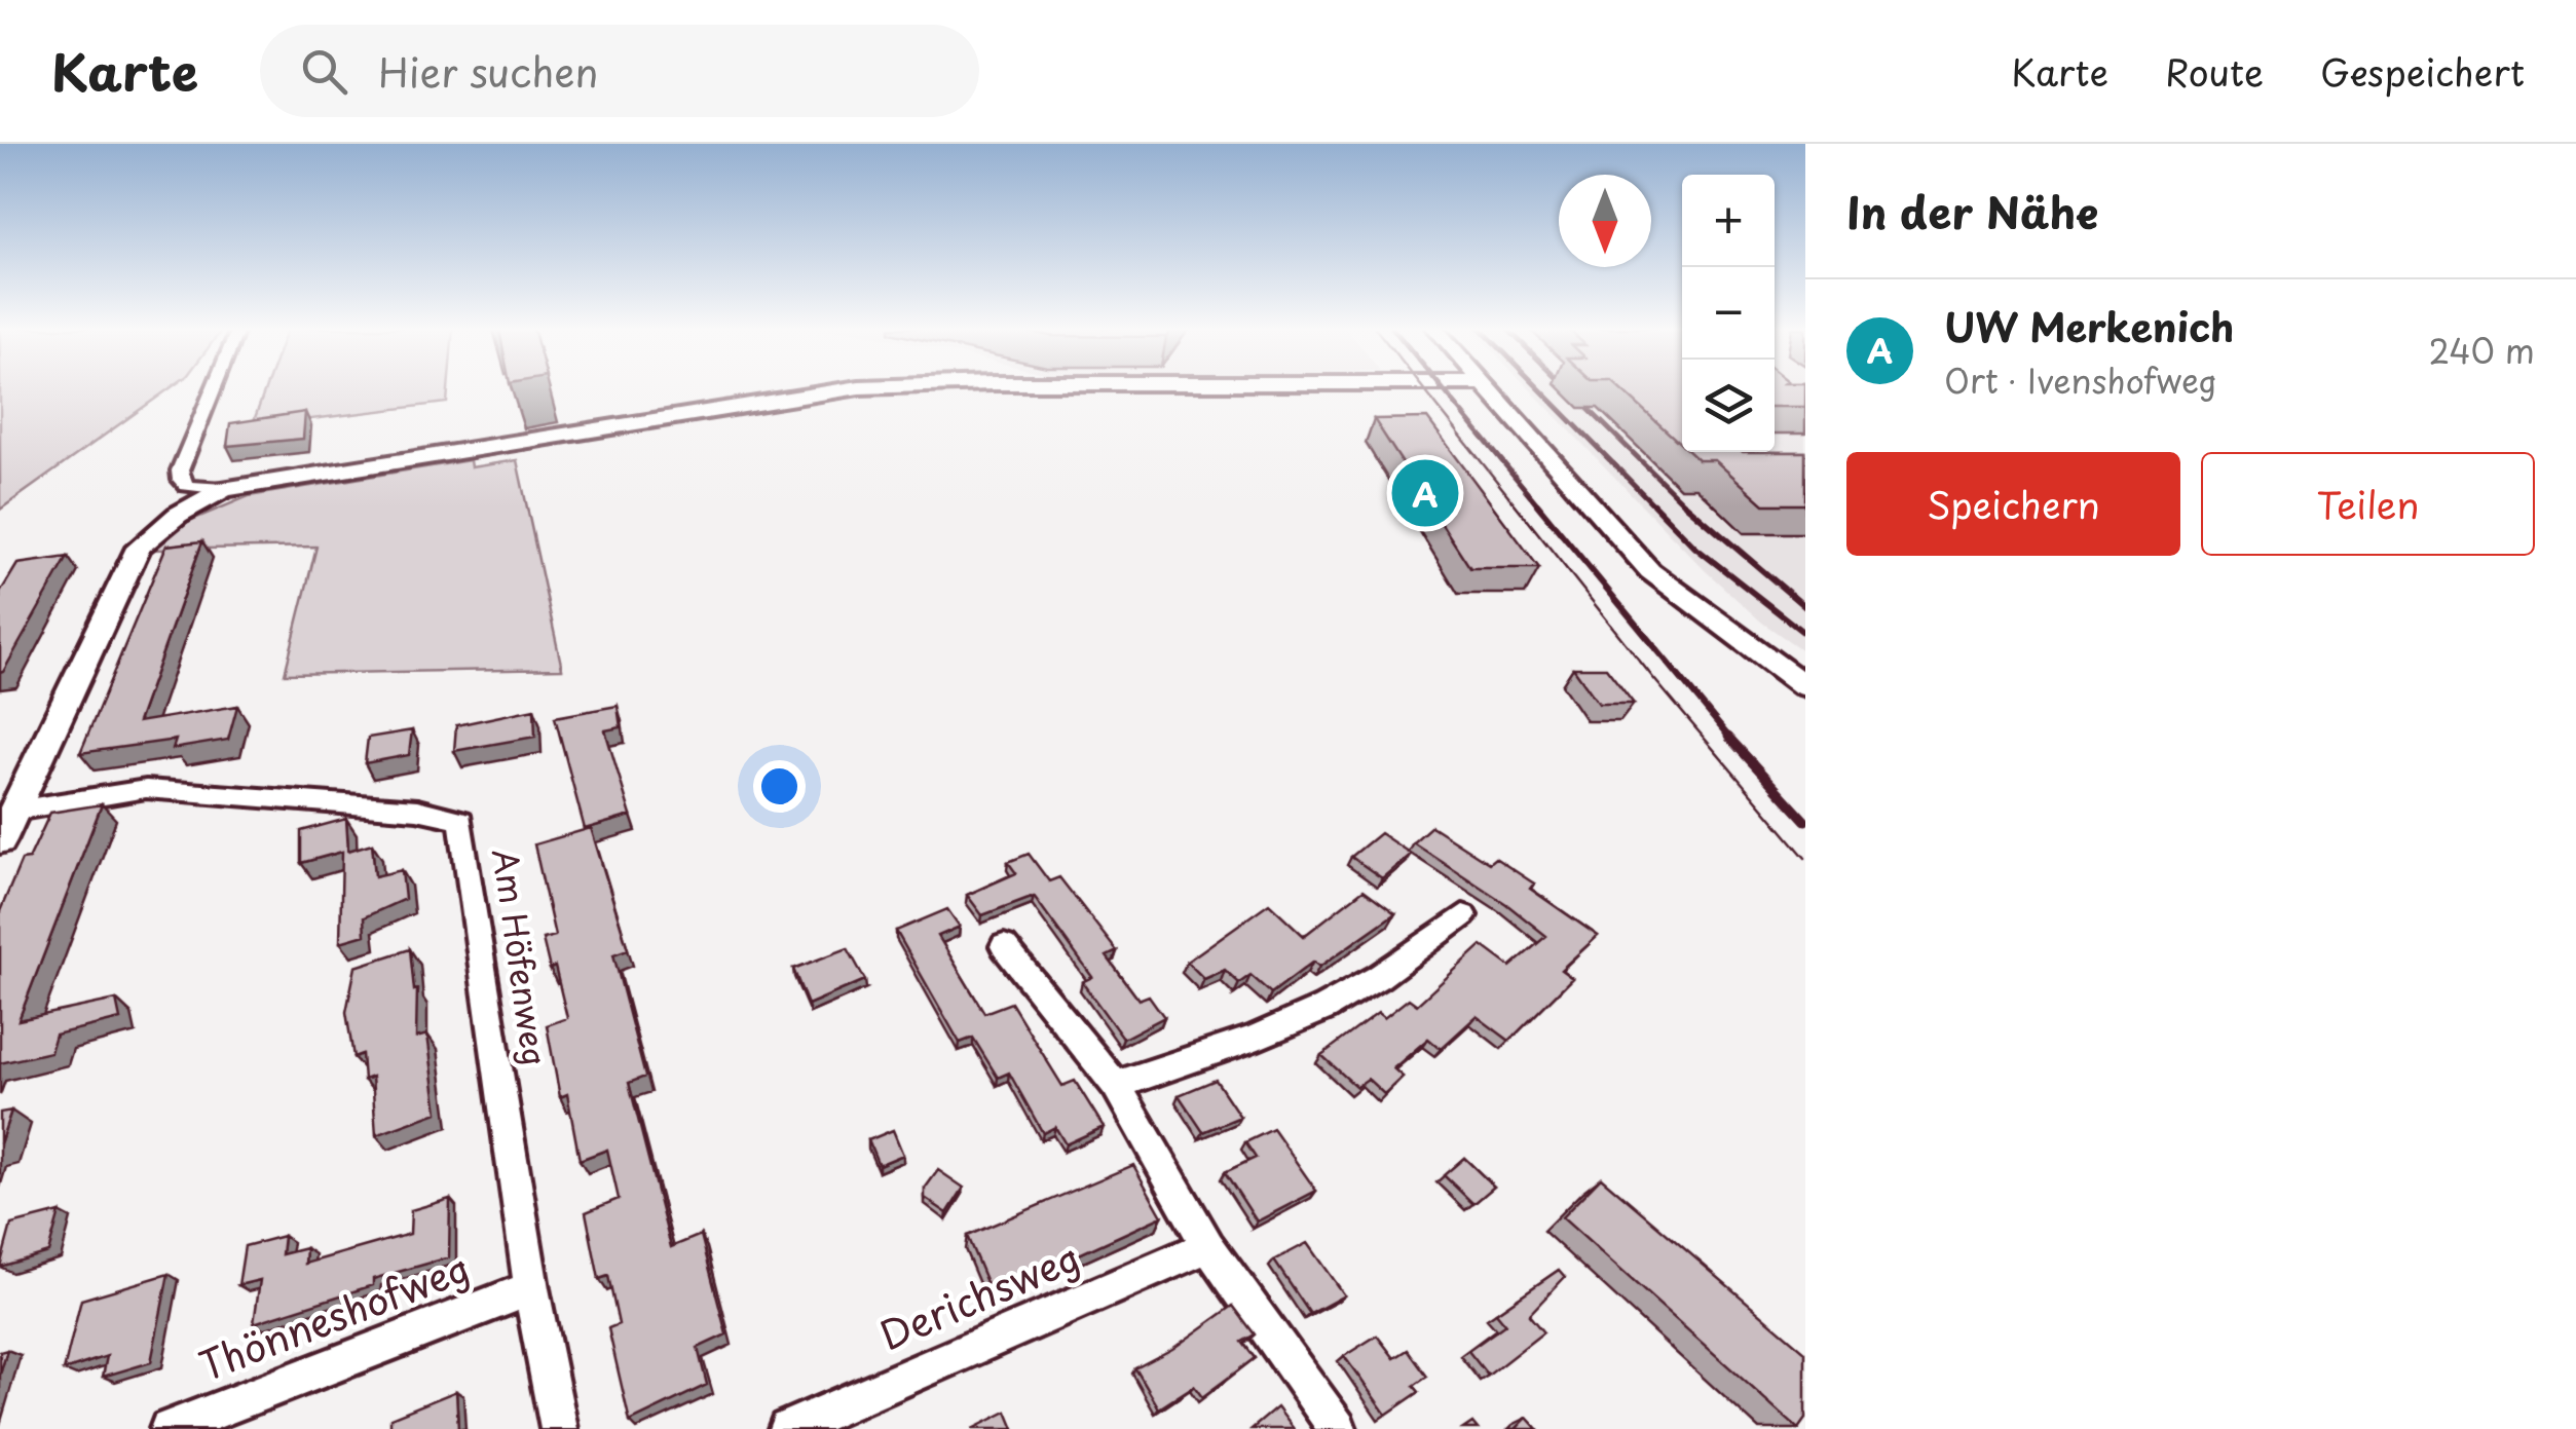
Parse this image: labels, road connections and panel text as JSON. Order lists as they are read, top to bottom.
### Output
{
  "streets": {
    "street": ["Am Höfenweg", "Derichsweg", "Thönneshofweg"]
  },
  "crossings": [
    ["Am Höfenweg", "Thönneshofweg"]
  ],
  "north": "bottom",
  "page": {
    "header": "Karte",
    "search": "Hier suchen",
    "nav": ["Karte", "Route", "Gespeichert"],
    "heading": "In der Nähe",
    "map_buttons": ["+", "−"],
    "list": [
      {
        "mark": "A",
        "name": "UW Merkenich",
        "note": "Ort · Ivenshofweg",
        "value": "240 m"
      }
    ],
    "buttons": ["Speichern", "Teilen"],
    "pins": "A"
  }
}
